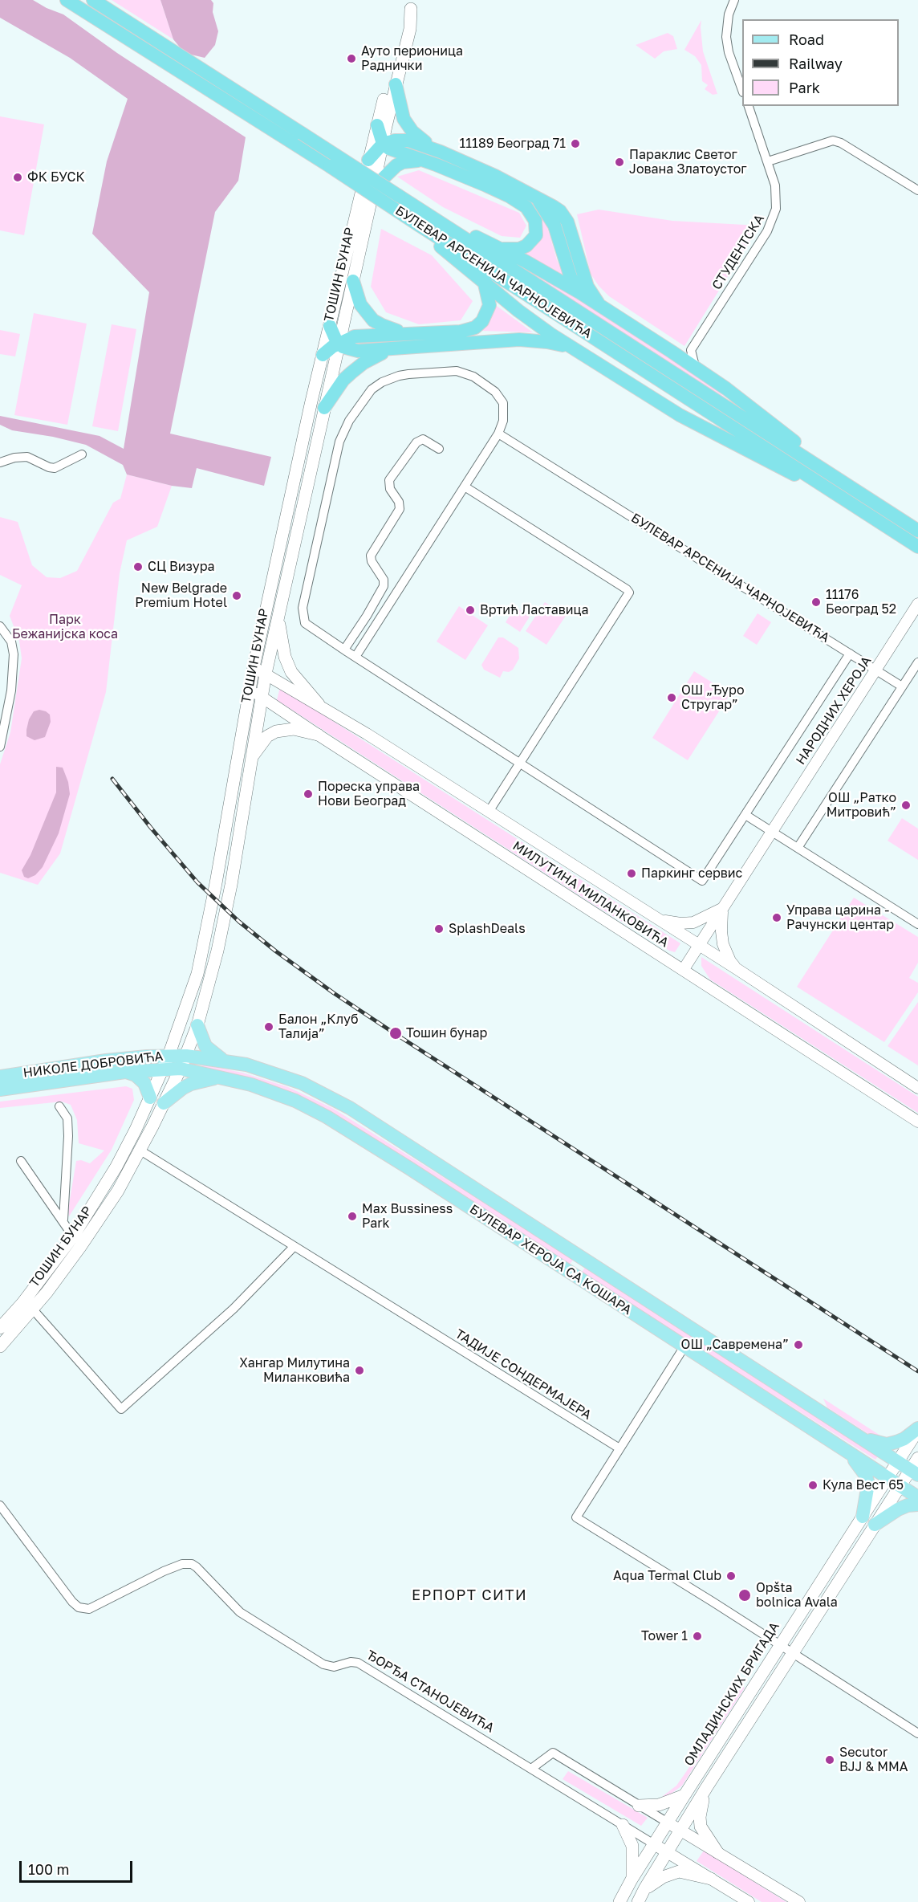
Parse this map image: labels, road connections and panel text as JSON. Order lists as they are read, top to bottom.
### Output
{
  "streets": {
    "highway": ["БУЛЕВАР АРСЕНИЈА ЧАРНОЈЕВИЋА"],
    "main road": [
      "ТОШИН БУНАР",
      "НИКОЛЕ ДОБРОВИЋА",
      "БУЛЕВАР ХЕРОЈА СА КОШАРА",
      "ОМЛАДИНСКИХ БРИГАДА"
    ],
    "street": [
      "СТУДЕНТСКА",
      "НАРОДНИХ ХЕРОЈА",
      "МИЛУТИНА МИЛАНКОВИЋА",
      "ТАДИЈЕ СОНДЕРМАЈЕРА",
      "ЂОРЂА СТАНОЈЕВИЋА"
    ]
  },
  "crossings": [
    ["БУЛЕВАР АРСЕНИЈА ЧАРНОЈЕВИЋА", "НАРОДНИХ ХЕРОЈА"],
    ["ТОШИН БУНАР", "МИЛУТИНА МИЛАНКОВИЋА"],
    ["ТОШИН БУНАР", "НИКОЛЕ ДОБРОВИЋА"],
    ["ТОШИН БУНАР", "БУЛЕВАР ХЕРОЈА СА КОШАРА"],
    ["ТОШИН БУНАР", "ТАДИЈЕ СОНДЕРМАЈЕРА"],
    ["НАРОДНИХ ХЕРОЈА", "МИЛУТИНА МИЛАНКОВИЋА"],
    ["НИКОЛЕ ДОБРОВИЋА", "БУЛЕВАР ХЕРОЈА СА КОШАРА"],
    ["БУЛЕВАР ХЕРОЈА СА КОШАРА", "ОМЛАДИНСКИХ БРИГАДА"],
    ["ЂОРЂА СТАНОЈЕВИЋА", "ОМЛАДИНСКИХ БРИГАДА"]
  ],
  "districts": ["ЕРПОРТ СИТИ"],
  "parks": ["Парк Бежанијска коса"],
  "places": [
    "Ауто перионица Раднички",
    "11189 Београд 71",
    "Параклис Светог Јована Златоустог",
    "ФК БУСК",
    "СЦ Визура",
    "New Belgrade Premium Hotel",
    "11176 Београд 52",
    "Вртић Ластавица",
    "ОШ „Ђуро Стругар”",
    "Пореска управа Нови Београд",
    "ОШ „Ратко Митровић”",
    "Паркинг сервис",
    "Управа царина - Рачунски центар",
    "SplashDeals",
    "Балон „Клуб Талија”",
    "Тошин бунар",
    "Max Bussiness Park",
    "ОШ „Савремена”",
    "Хангар Милутина Миланковића",
    "Кула Вест 65",
    "Aqua Termal Club",
    "Opšta bolnica Avala",
    "Tower 1",
    "Secutor BJJ & MMA"
  ],
  "legend": ["Road", "Railway", "Park"],
  "scale_bar": "100 m"
}
